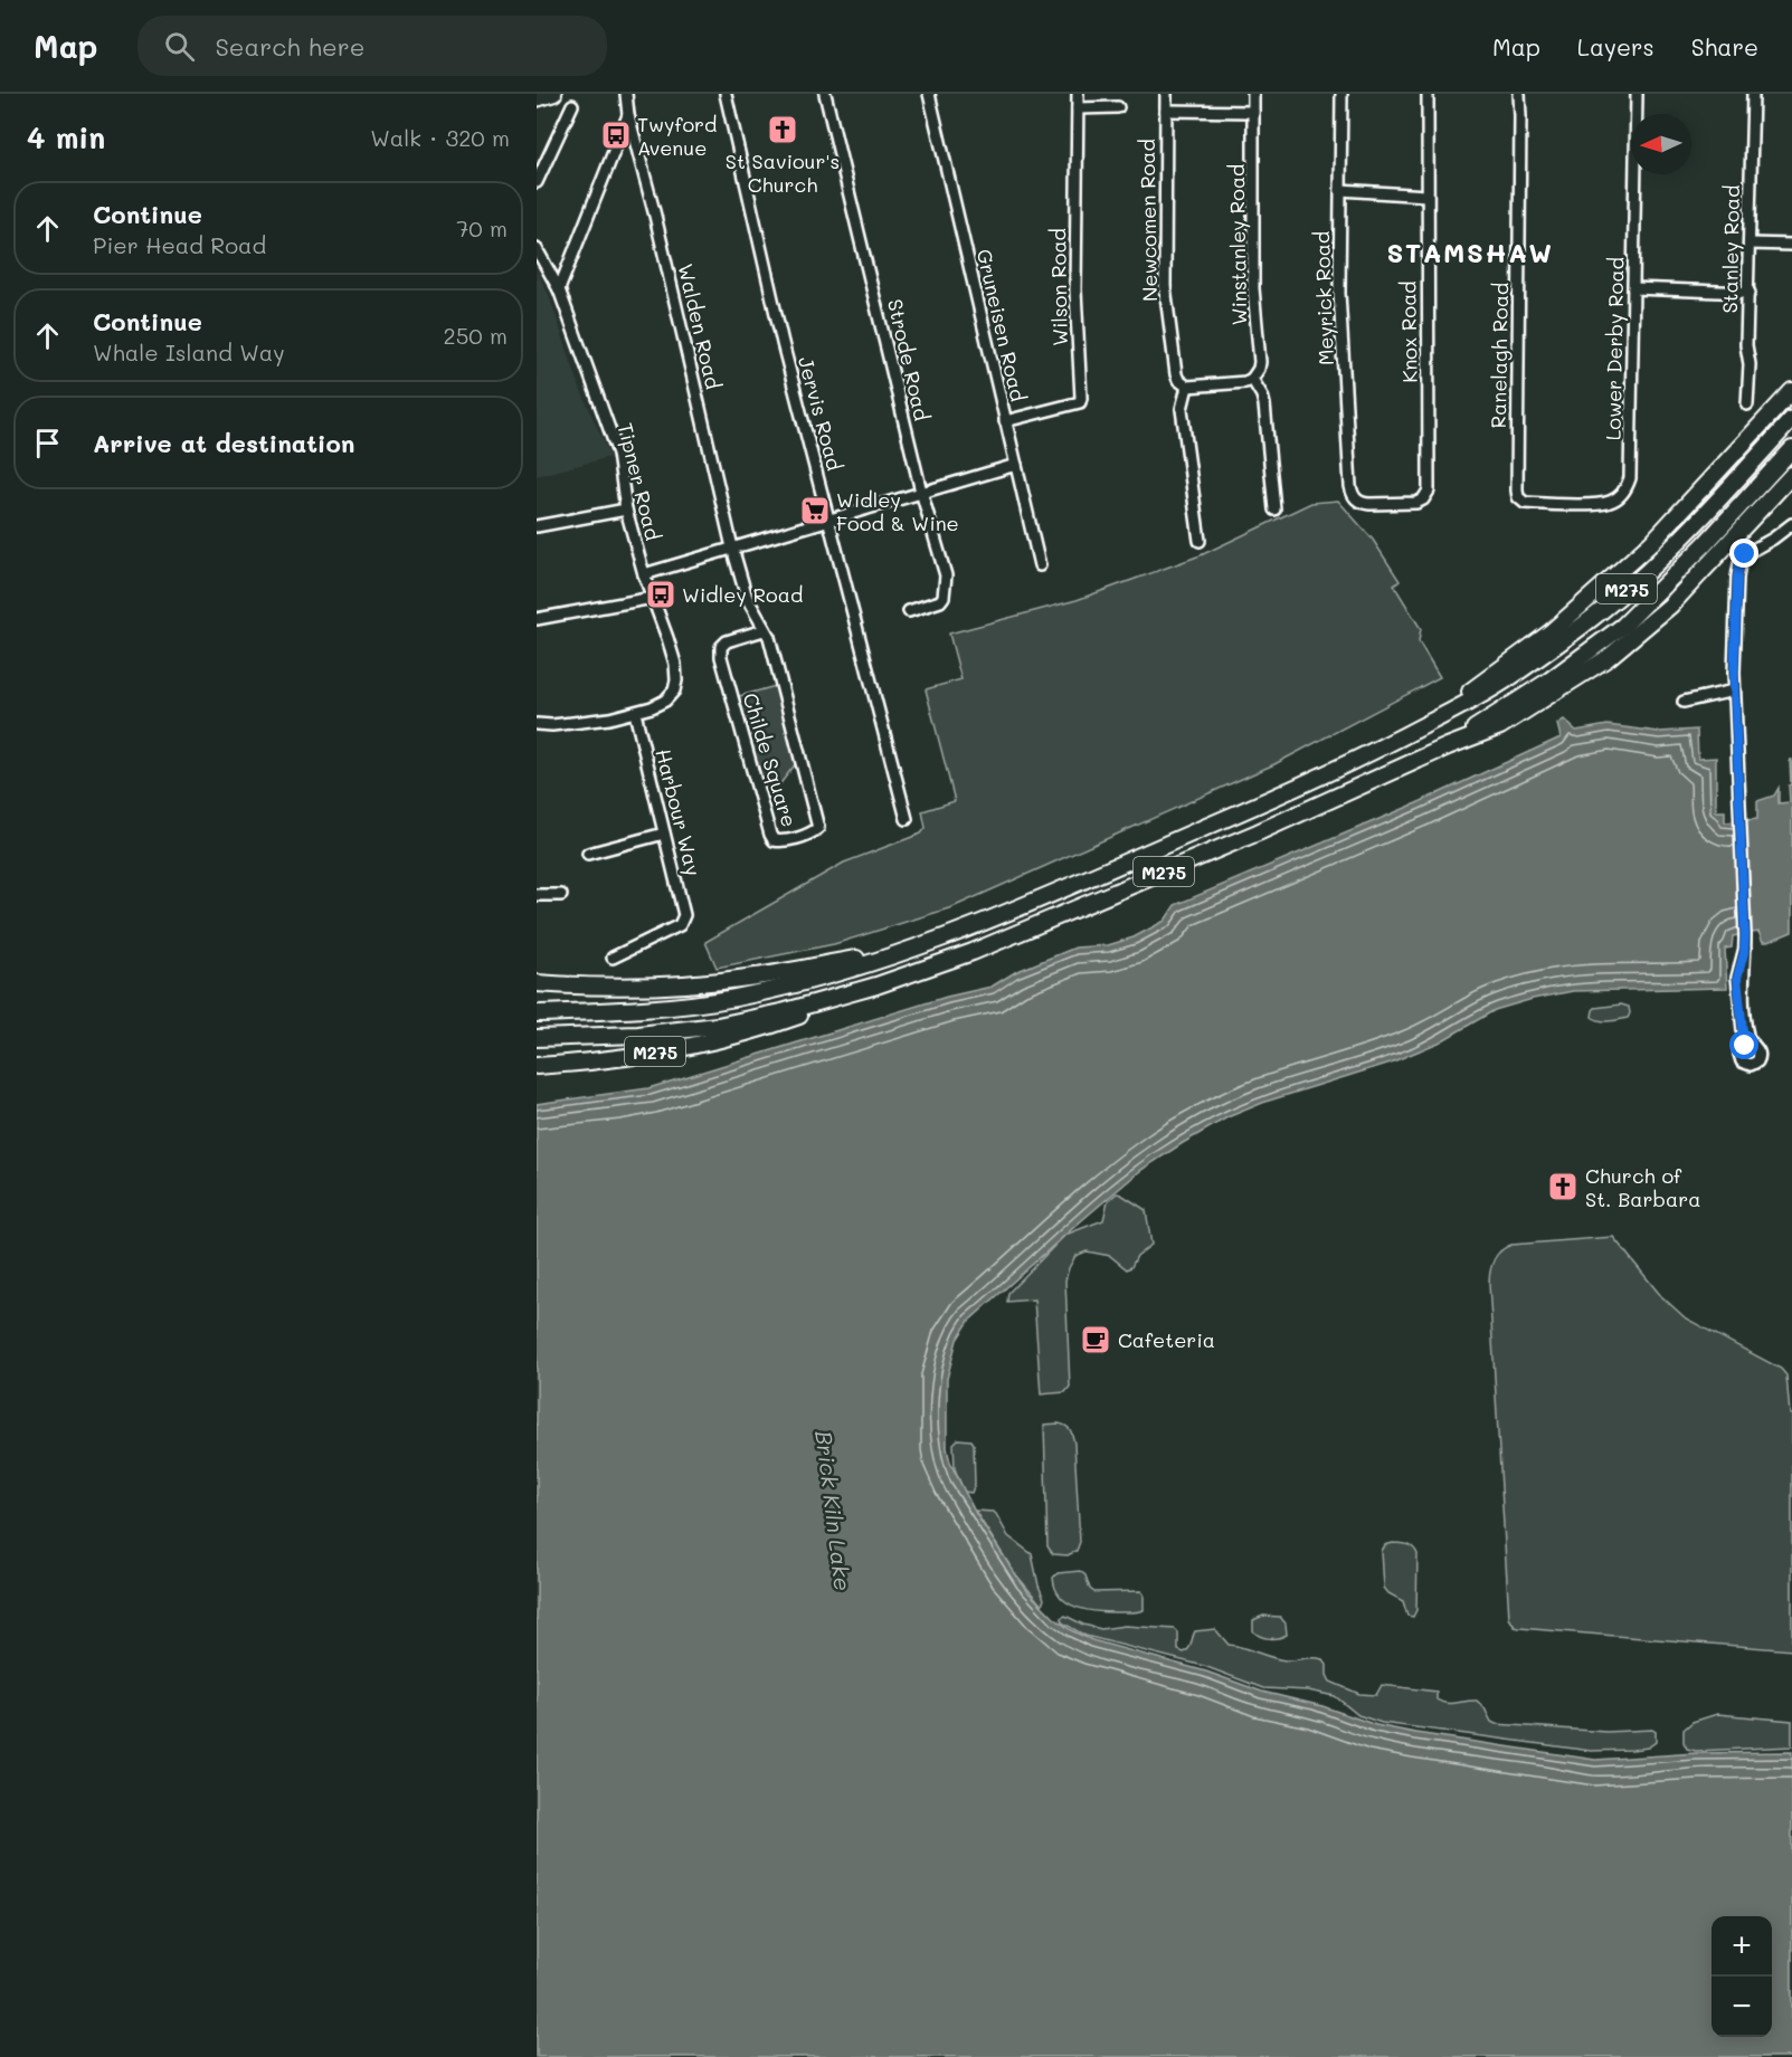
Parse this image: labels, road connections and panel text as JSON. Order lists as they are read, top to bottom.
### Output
{
  "streets": {
    "highway": ["M275"],
    "street": [
      "Newcomen Road",
      "Winstanley Road",
      "Stanley Road",
      "Wilson Road",
      "Meyrick Road",
      "Gruneisen Road",
      "Walden Road",
      "Knox Road",
      "Lower Derby Road",
      "Ranelagh Road",
      "Strode Road",
      "Jervis Road",
      "Tipner Road",
      "Childe Square",
      "Harbour Way"
    ]
  },
  "crossings": [
    ["Wilson Road", "Gruneisen Road"],
    ["Meyrick Road", "Knox Road"],
    ["Walden Road", "Childe Square"],
    ["Lower Derby Road", "Ranelagh Road"],
    ["Tipner Road", "Harbour Way"]
  ],
  "districts": ["STAMSHAW"],
  "water": ["Brick Kiln Lake"],
  "places": {
    "church": ["St Saviour's Church", "Church of St. Barbara"],
    "bus stop": ["Twyford Avenue", "Widley Road"],
    "supermarket": ["Widley Food & Wine"],
    "cafe": ["Cafeteria"]
  },
  "north": "left",
  "page": {
    "header": "Map",
    "search": "Search here",
    "nav": ["Map", "Layers", "Share"],
    "heading": ["4 min", "Walk · 320 m"],
    "list": [
      ["Continue", "Pier Head Road", "70 m"],
      ["Continue", "Whale Island Way", "250 m"],
      "Arrive at destination"
    ],
    "map_buttons": ["+", "−"]
  }
}
